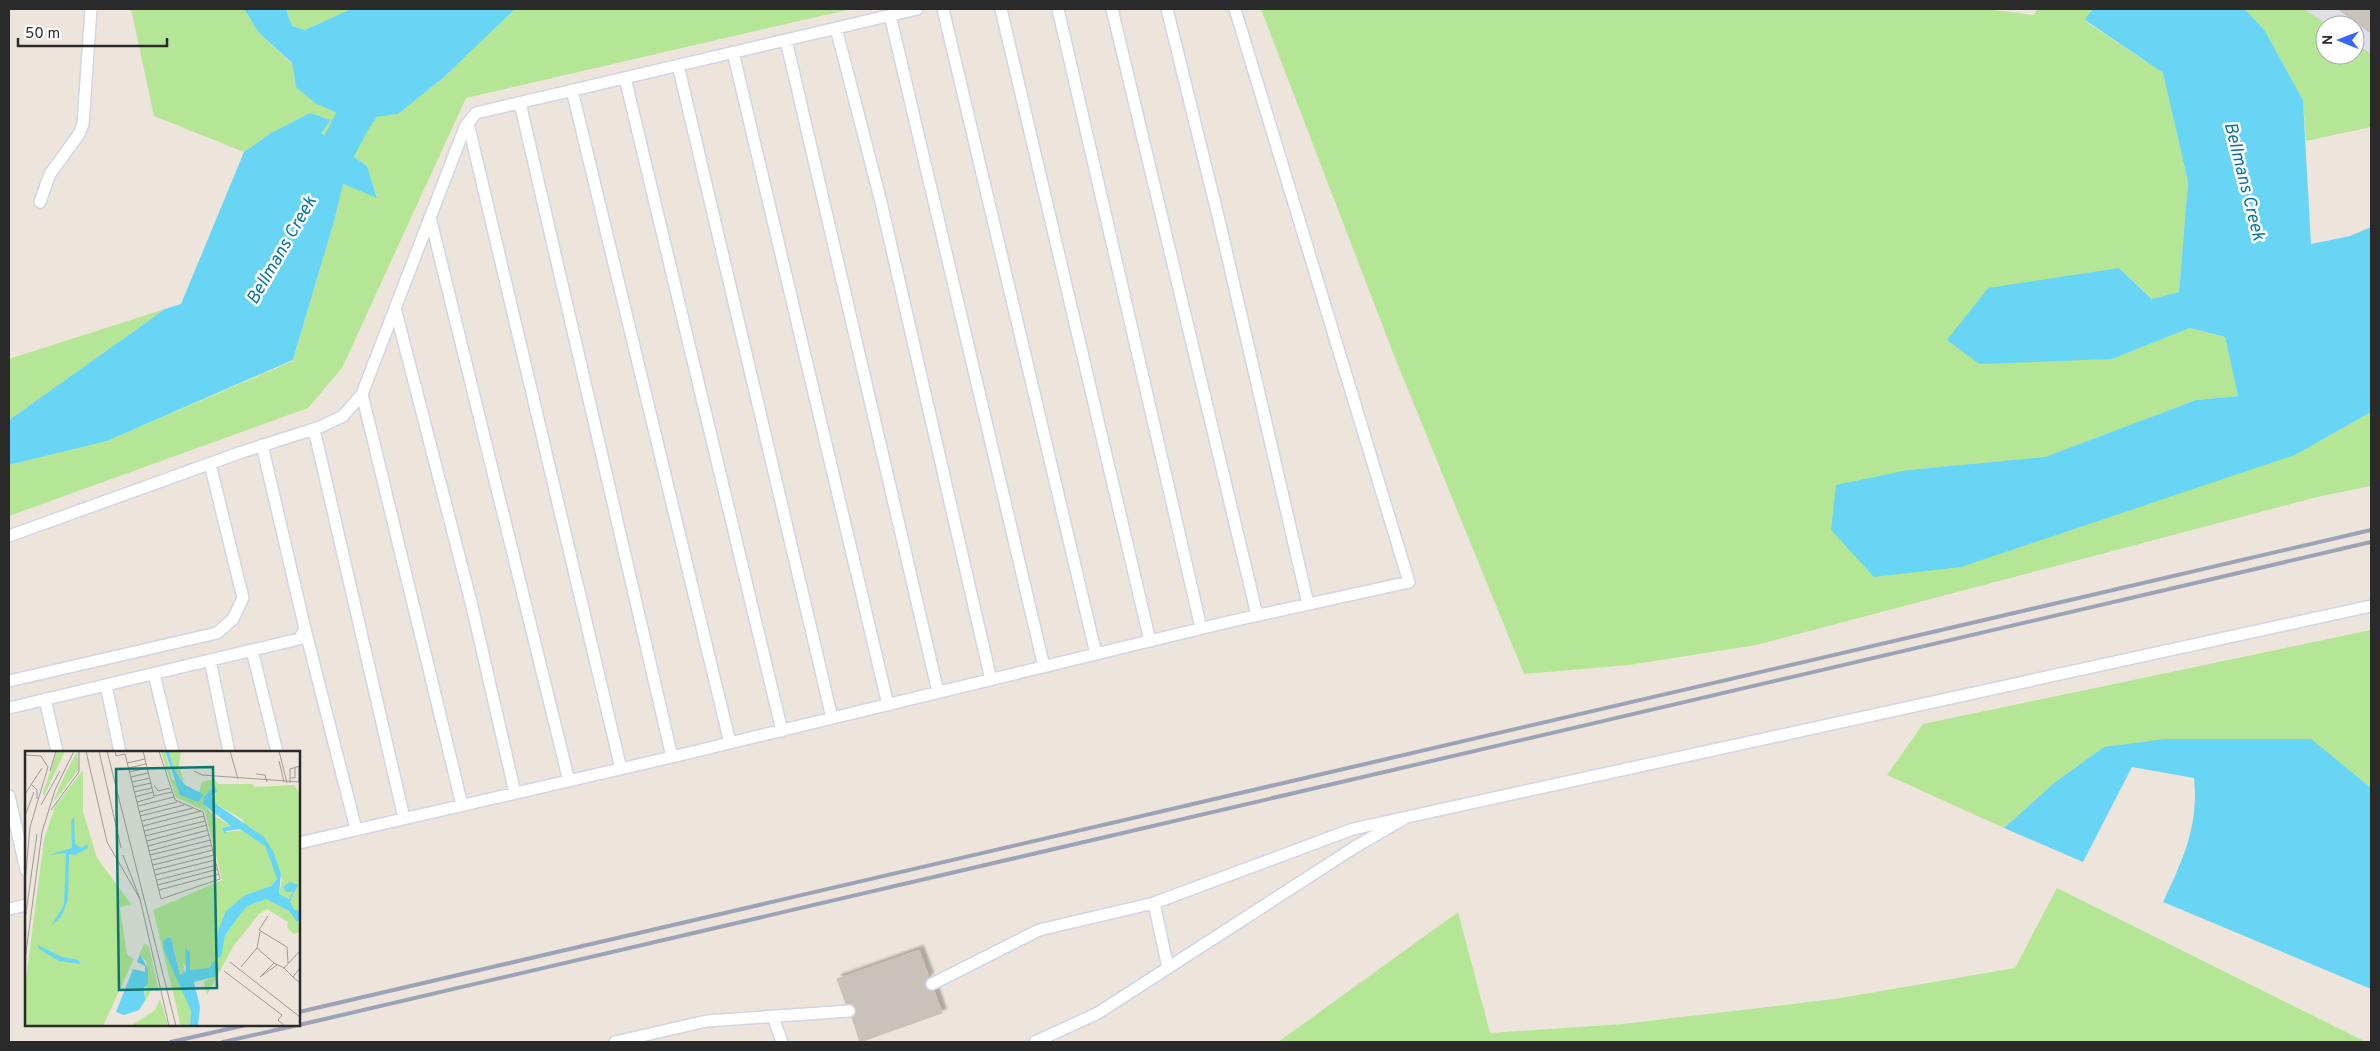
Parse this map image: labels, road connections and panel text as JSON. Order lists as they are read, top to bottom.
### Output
{
  "water": ["Bellmans Creek"],
  "scale_bar": "50 m",
  "north": "left"
}
